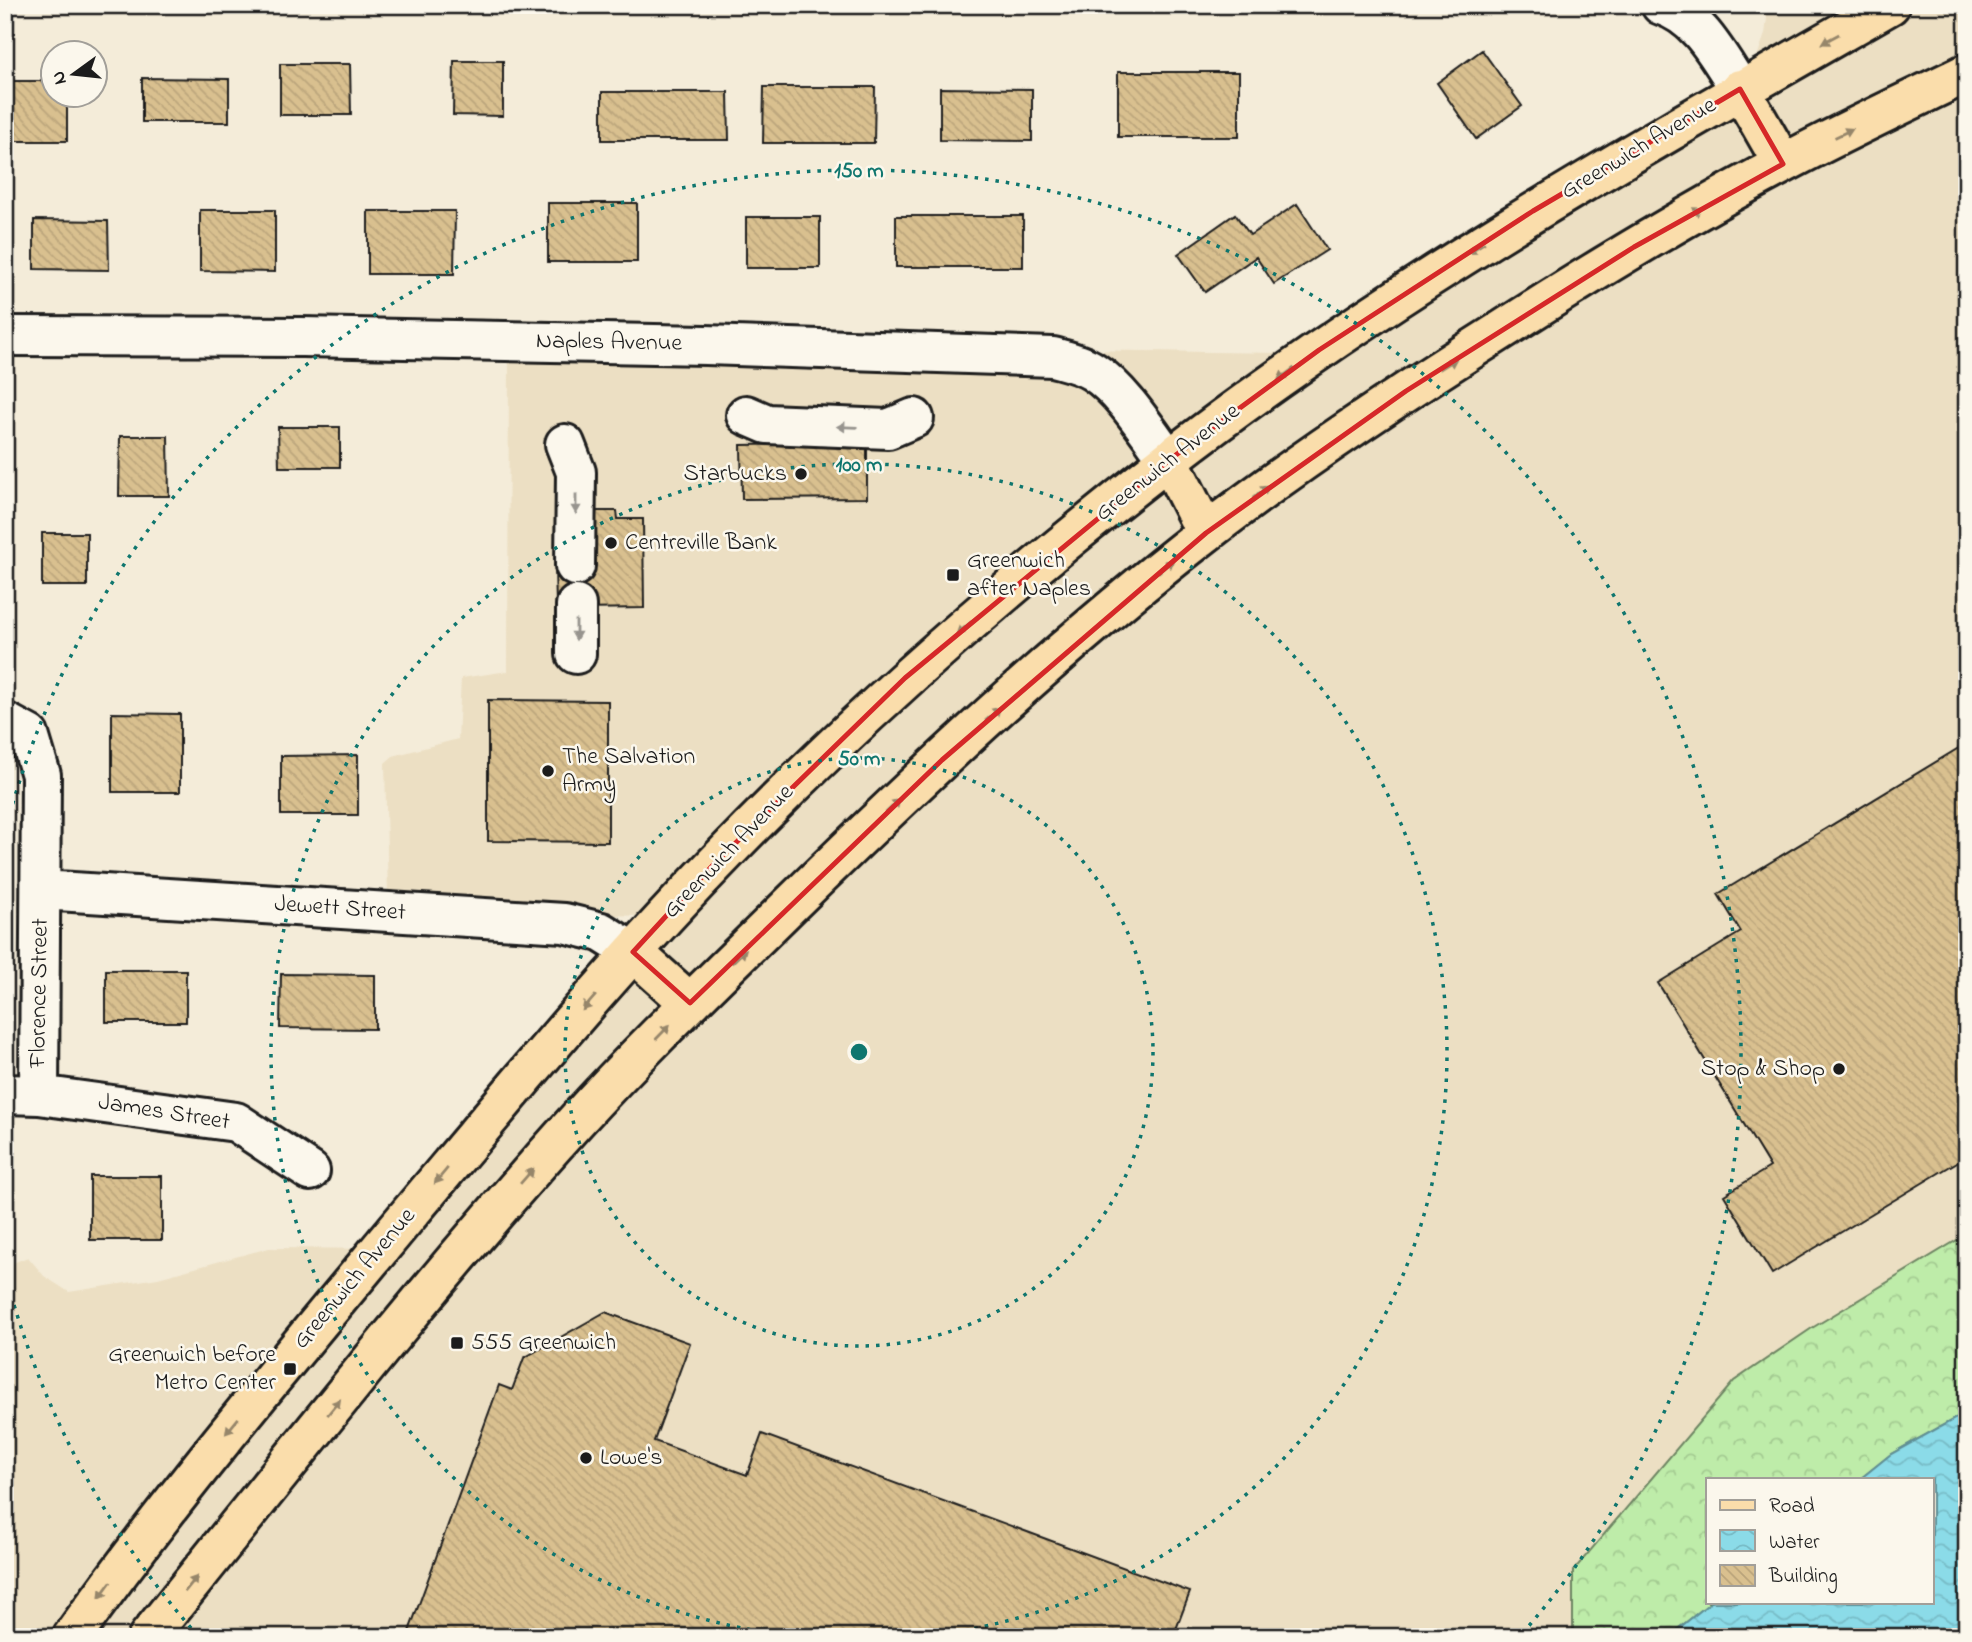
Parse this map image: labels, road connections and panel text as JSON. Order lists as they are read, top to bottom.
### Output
{
  "streets": {
    "main road": ["Greenwich Avenue"],
    "street": [
      "Naples Avenue",
      "Jewett Street",
      "Florence Street",
      "James Street"
    ]
  },
  "crossings": [
    ["Greenwich Avenue", "Naples Avenue"],
    ["Greenwich Avenue", "Jewett Street"],
    ["Jewett Street", "Florence Street"],
    ["Florence Street", "James Street"]
  ],
  "places": {
    "other": [
      "Starbucks",
      "Centreville Bank",
      "The Salvation Army",
      "Stop & Shop",
      "Lowe's"
    ],
    "transit": ["Greenwich after Naples", "555 Greenwich", "Greenwich before Metro Center"]
  },
  "legend": ["Road", "Water", "Building"],
  "north": "left",
  "rings": ["150 m", "100 m", "50 m"]
}
